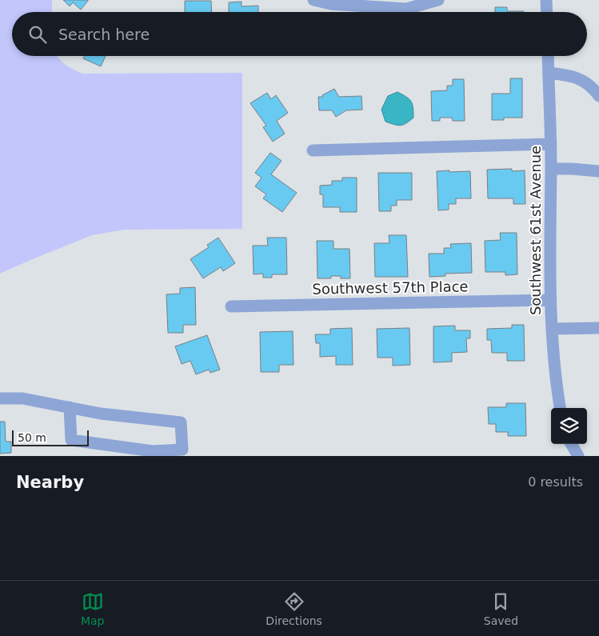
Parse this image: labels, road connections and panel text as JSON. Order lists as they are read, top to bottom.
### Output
{
  "streets": {
    "street": ["Southwest 61st Avenue", "Southwest 57th Place"]
  },
  "crossings": [
    ["Southwest 61st Avenue", "Southwest 57th Place"]
  ],
  "scale_bar": "50 m",
  "page": {
    "search": "Search here",
    "scale": "50 m",
    "heading": ["Nearby", "0 results"],
    "nav": ["Map", "Directions", "Saved"]
  }
}
